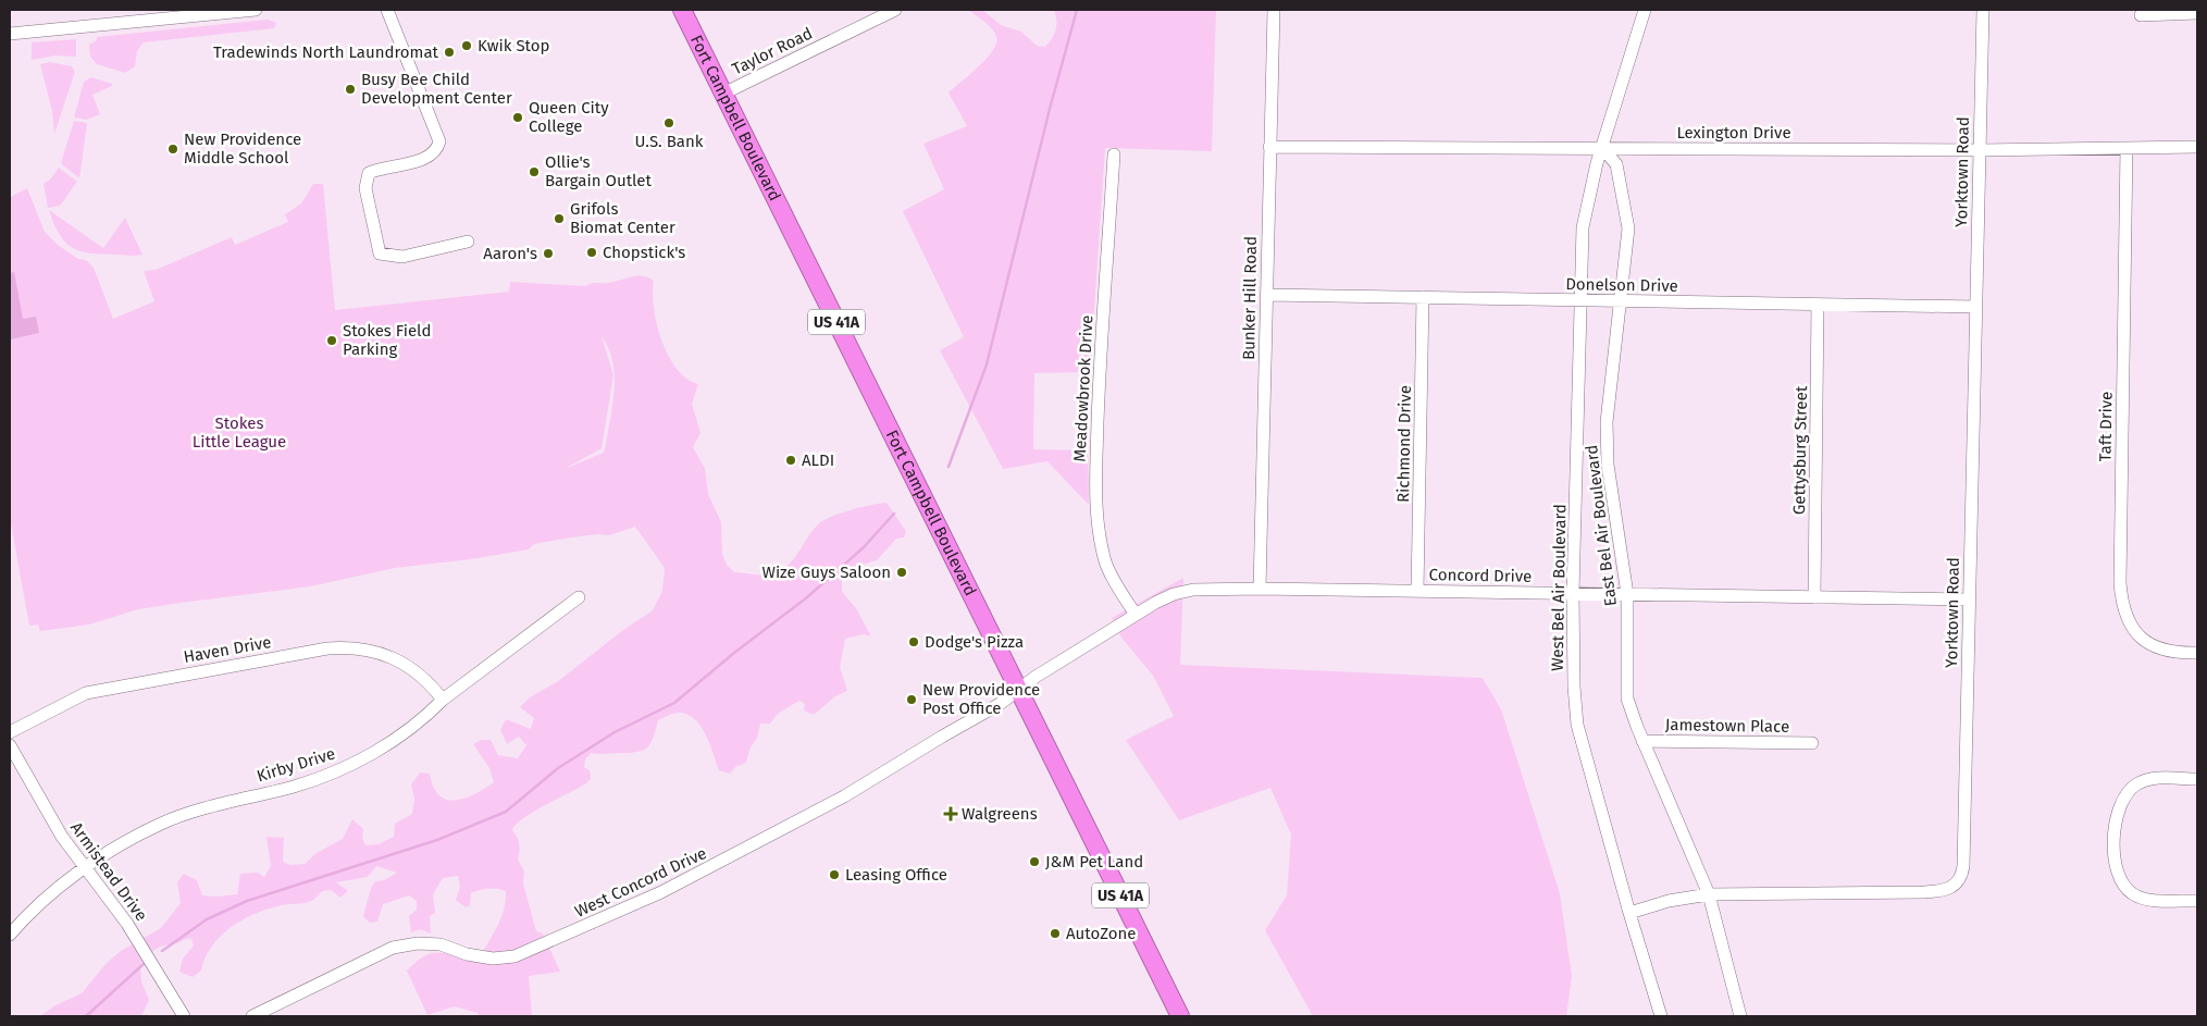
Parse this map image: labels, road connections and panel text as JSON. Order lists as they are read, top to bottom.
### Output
{
  "streets": {
    "highway": ["Fort Campbell Boulevard", "US 41A"],
    "street": [
      "Taylor Road",
      "Lexington Drive",
      "Yorktown Road",
      "Donelson Drive",
      "Bunker Hill Road",
      "Meadowbrook Drive",
      "Taft Drive",
      "Richmond Drive",
      "Gettysburg Street",
      "East Bel Air Boulevard",
      "Concord Drive",
      "West Bel Air Boulevard",
      "Haven Drive",
      "Jamestown Place",
      "Kirby Drive",
      "Armistead Drive",
      "West Concord Drive"
    ]
  },
  "crossings": [
    ["Taylor Road", "Fort Campbell Boulevard"],
    ["Fort Campbell Boulevard", "Concord Drive"],
    ["Fort Campbell Boulevard", "West Concord Drive"],
    ["Lexington Drive", "Yorktown Road"],
    ["Lexington Drive", "Bunker Hill Road"],
    ["Lexington Drive", "Taft Drive"],
    ["Lexington Drive", "East Bel Air Boulevard"],
    ["Lexington Drive", "West Bel Air Boulevard"],
    ["Yorktown Road", "Donelson Drive"],
    ["Yorktown Road", "East Bel Air Boulevard"],
    ["Yorktown Road", "Concord Drive"],
    ["Yorktown Road", "West Bel Air Boulevard"],
    ["Donelson Drive", "Bunker Hill Road"],
    ["Donelson Drive", "Richmond Drive"],
    ["Donelson Drive", "Gettysburg Street"],
    ["Donelson Drive", "East Bel Air Boulevard"],
    ["Donelson Drive", "West Bel Air Boulevard"],
    ["Bunker Hill Road", "Concord Drive"],
    ["Meadowbrook Drive", "Concord Drive"],
    ["Richmond Drive", "Concord Drive"],
    ["Gettysburg Street", "Concord Drive"],
    ["East Bel Air Boulevard", "Concord Drive"],
    ["East Bel Air Boulevard", "West Bel Air Boulevard"],
    ["East Bel Air Boulevard", "Jamestown Place"],
    ["Concord Drive", "West Bel Air Boulevard"],
    ["Concord Drive", "West Concord Drive"],
    ["Haven Drive", "Kirby Drive"],
    ["Kirby Drive", "Armistead Drive"]
  ],
  "parks": ["Stokes Little League"],
  "places": {
    "other": [
      "Kwik Stop",
      "Tradewinds North Laundromat",
      "Busy Bee Child Development Center",
      "Queen City College",
      "U.S. Bank",
      "New Providence Middle School",
      "Ollie's Bargain Outlet",
      "Grifols Biomat Center",
      "Chopstick's",
      "Aaron's",
      "Stokes Field Parking",
      "ALDI",
      "Wize Guys Saloon",
      "Dodge's Pizza",
      "New Providence Post Office",
      "J&M Pet Land",
      "Leasing Office",
      "AutoZone"
    ],
    "health": ["Walgreens"]
  }
}
